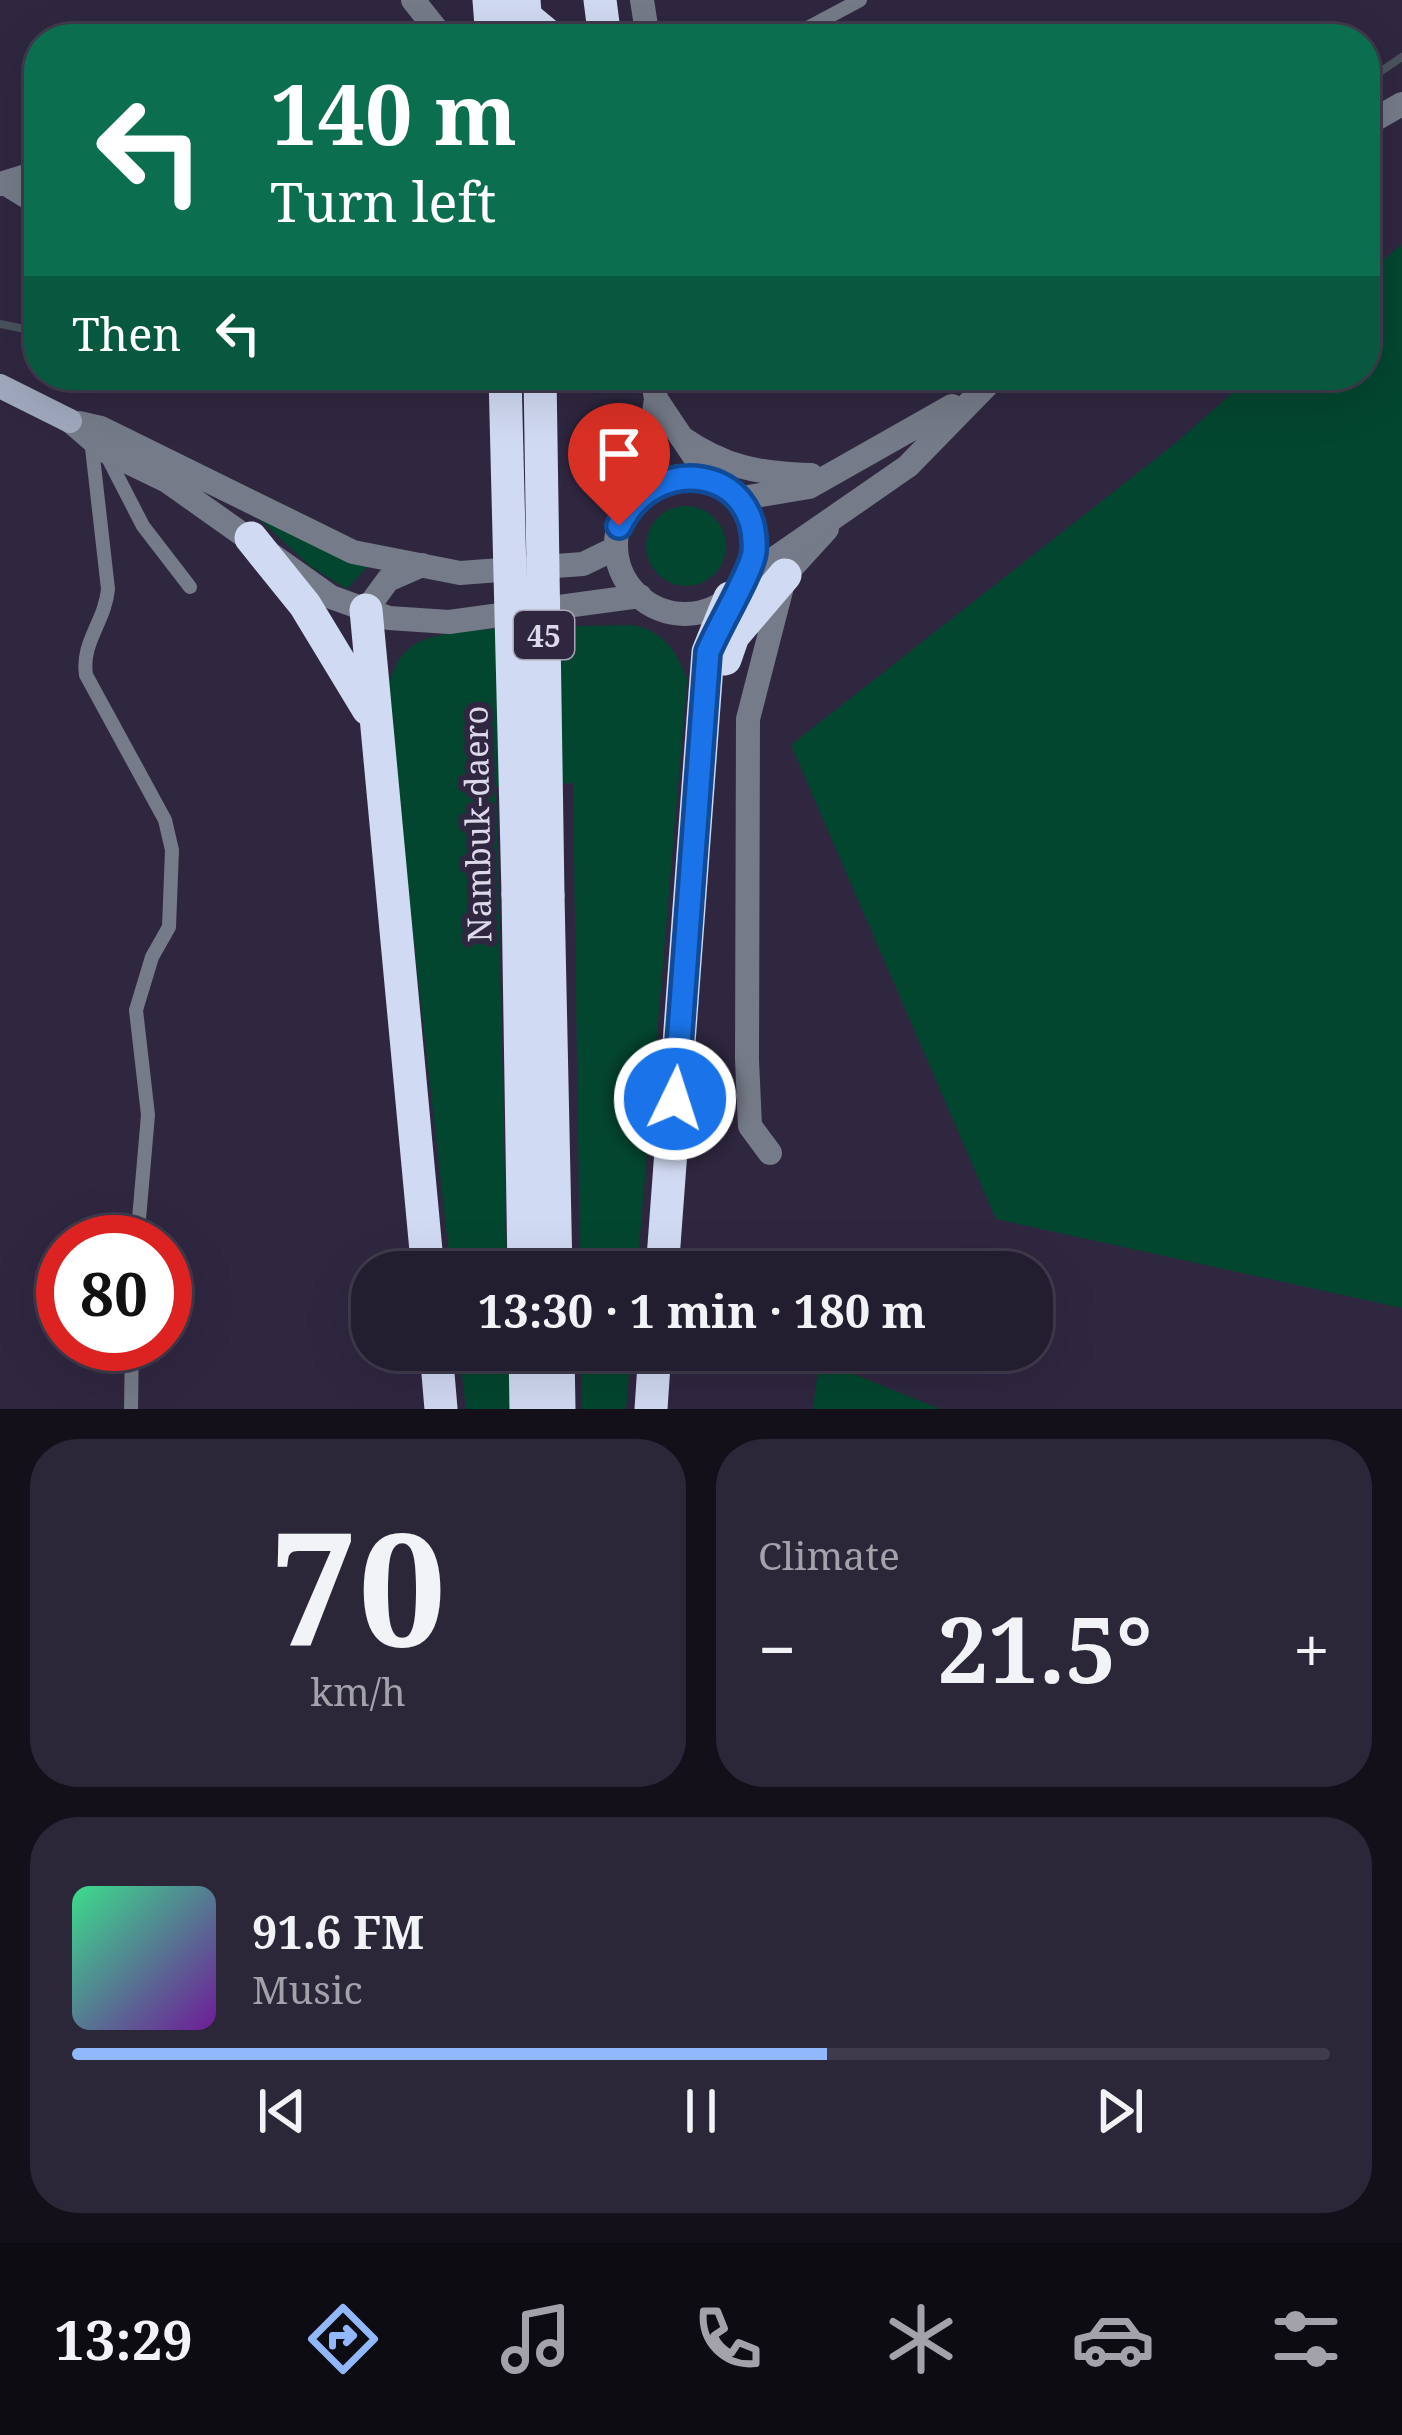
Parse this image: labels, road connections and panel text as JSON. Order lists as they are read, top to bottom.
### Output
{
  "streets": {
    "highway": ["45", "Nambuk-daero"]
  },
  "page": {
    "turn": ["140 m", "Turn left"],
    "then": "Then",
    "limit": "80",
    "trip": "13:30 · 1 min · 180 m",
    "tile": [
      ["70", "km/h"],
      "Climate"
    ],
    "heat": ["−", "21.5°", "+"],
    "song": ["91.6 FM", "Music"],
    "tabs": "13:29"
  }
}
